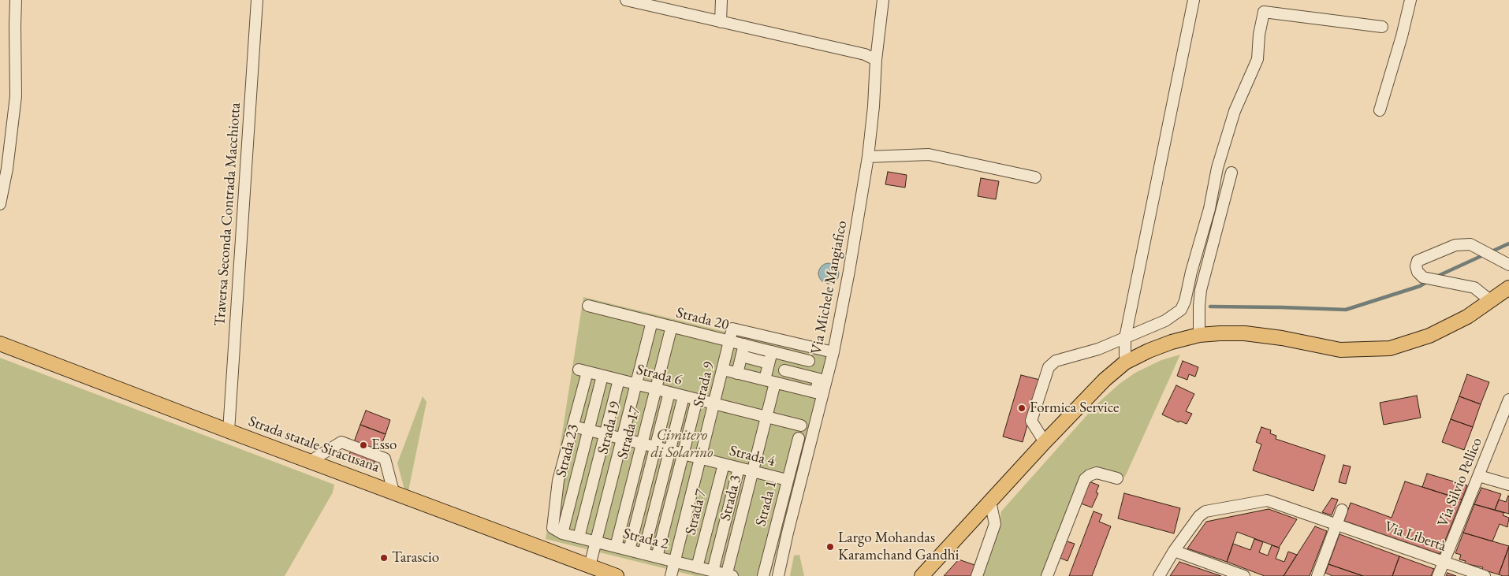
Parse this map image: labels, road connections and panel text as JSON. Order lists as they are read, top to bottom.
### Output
{
  "streets": {
    "main road": ["Strada statale Siracusana"],
    "street": [
      "Traversa Seconda Contrada Macchiotta",
      "Via Michele Mangiafico",
      "Strada 20",
      "Strada 6",
      "Strada 9",
      "Strada 19",
      "Strada 17",
      "Strada 23",
      "Strada 4",
      "Via Silvio Pellico",
      "Strada 3",
      "Strada 1",
      "Strada 7",
      "Via Libertà",
      "Strada 2"
    ]
  },
  "crossings": [
    ["Traversa Seconda Contrada Macchiotta", "Strada statale Siracusana"],
    ["Via Michele Mangiafico", "Strada 9"],
    ["Strada 20", "Strada 9"],
    ["Strada 20", "Strada 19"],
    ["Strada 20", "Strada 17"],
    ["Strada 6", "Strada 9"],
    ["Strada 6", "Strada 19"],
    ["Strada 6", "Strada 17"],
    ["Strada 6", "Strada 23"],
    ["Strada 6", "Strada 4"],
    ["Strada 6", "Strada 3"],
    ["Strada 9", "Strada 4"],
    ["Strada 9", "Strada 2"],
    ["Strada 19", "Strada statale Siracusana"],
    ["Strada 19", "Strada 4"],
    ["Strada 19", "Strada 2"],
    ["Strada 17", "Strada 4"],
    ["Strada 17", "Strada 2"],
    ["Strada 23", "Strada 4"],
    ["Strada 23", "Strada 2"],
    ["Strada 4", "Strada 3"],
    ["Strada 4", "Strada 1"],
    ["Strada 4", "Strada 7"],
    ["Via Silvio Pellico", "Via Libertà"],
    ["Strada 3", "Strada 2"],
    ["Strada 7", "Strada 2"]
  ],
  "parks": ["Cimitero di Solarino"],
  "places": [
    "Formica Service",
    "Esso",
    "Largo Mohandas Karamchand Gandhi",
    "Tarascio"
  ]
}
